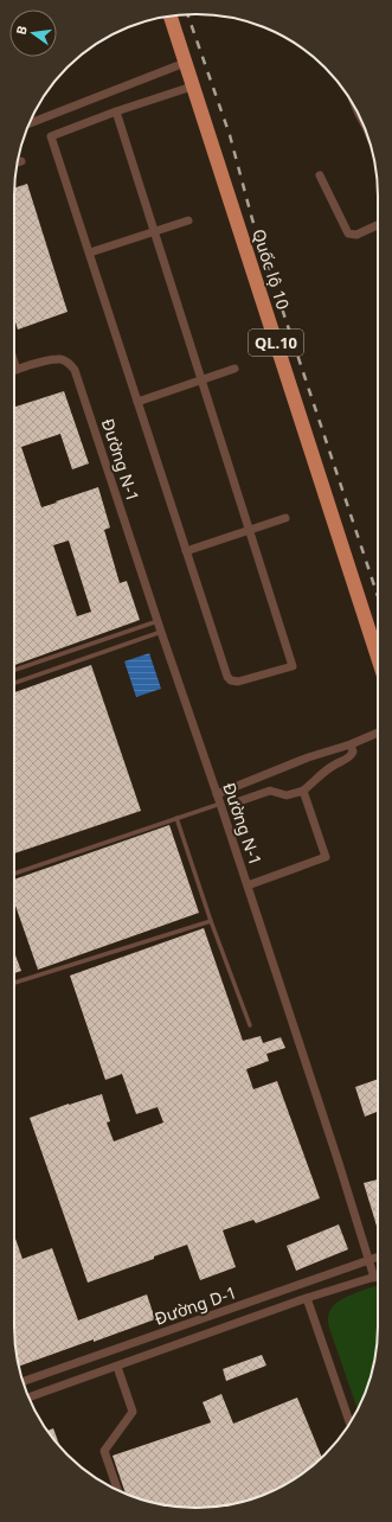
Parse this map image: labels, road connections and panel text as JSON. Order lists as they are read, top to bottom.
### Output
{
  "streets": {
    "highway": ["Quốc lộ 10", "QL.10"],
    "street": ["Đường N-1", "Đường D-1"]
  },
  "crossings": [
    ["Đường N-1", "Đường D-1"]
  ],
  "north": "left"
}
